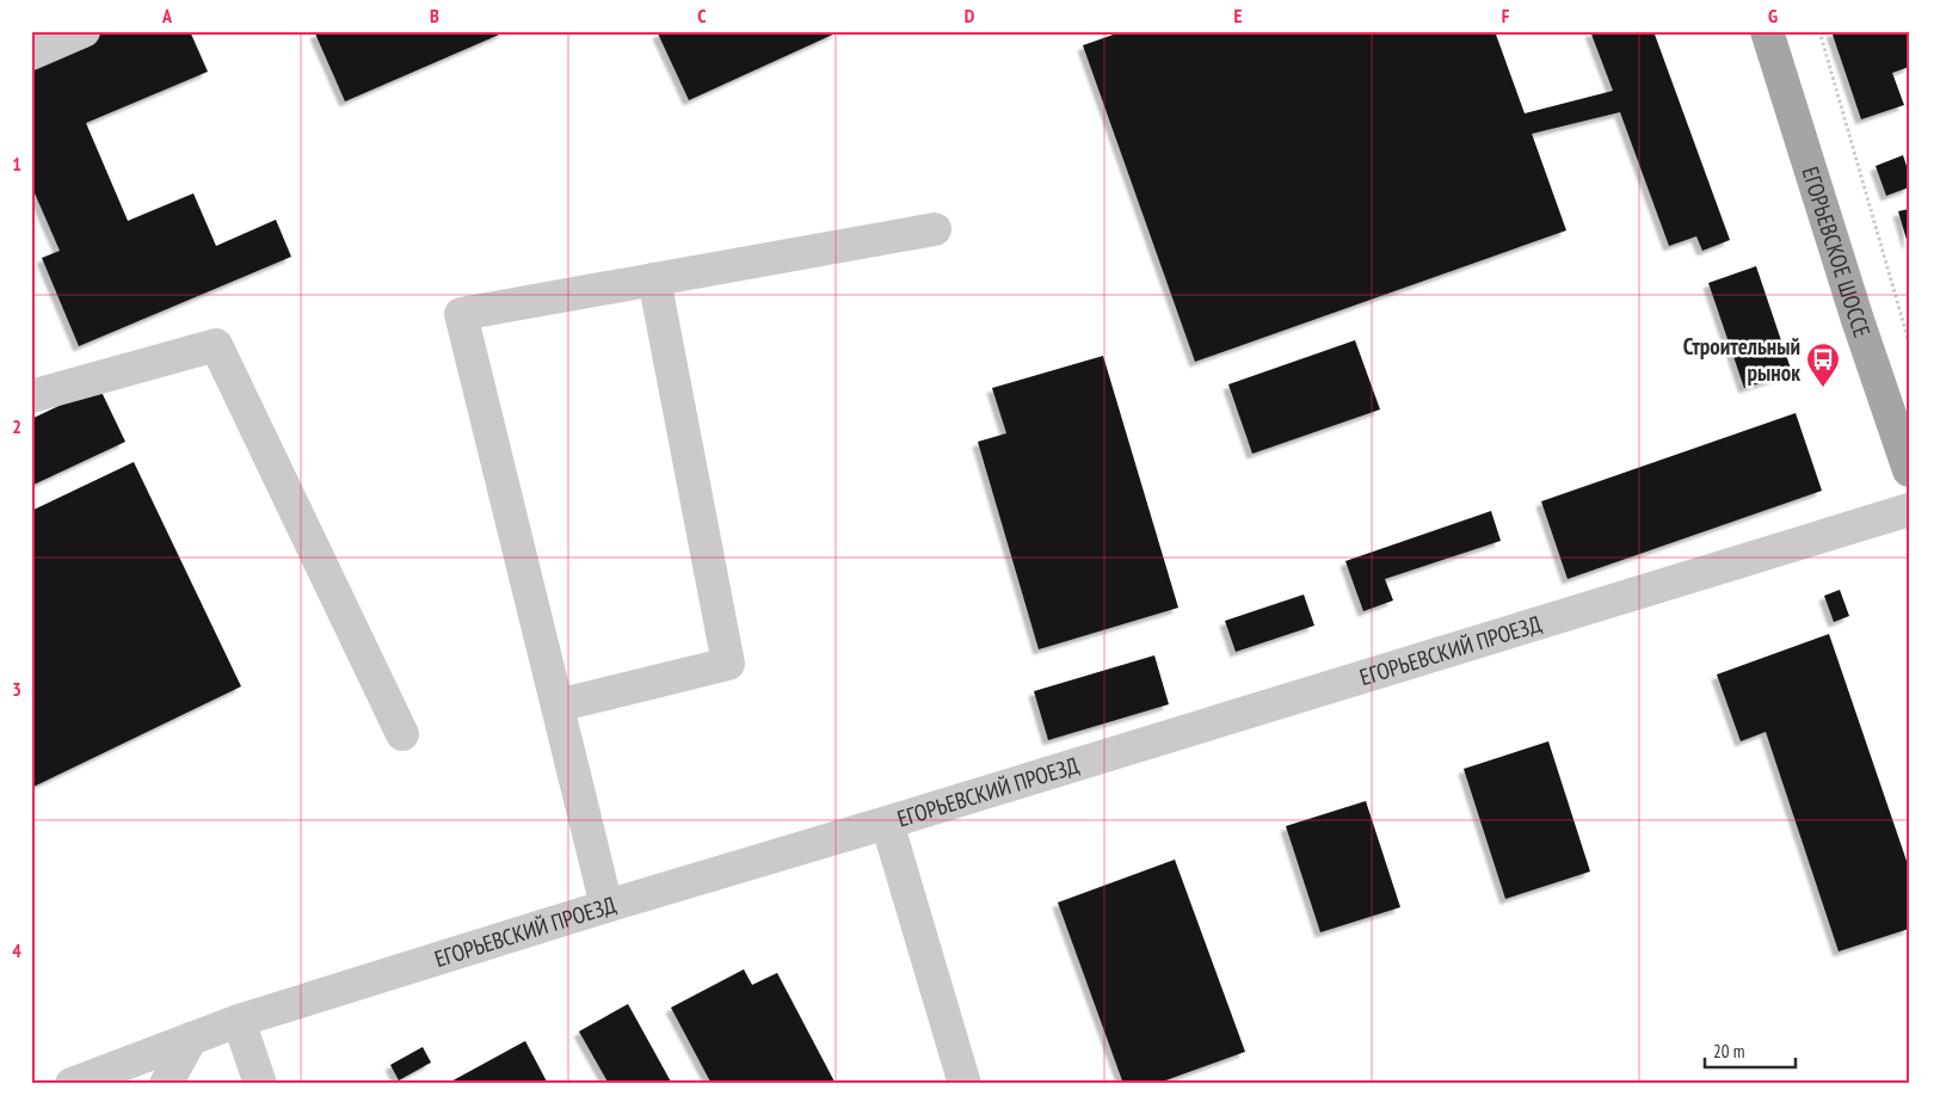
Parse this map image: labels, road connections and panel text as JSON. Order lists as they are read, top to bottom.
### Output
{
  "streets": {
    "main road": ["ЕГОРЬЕВСКОЕ ШОССЕ"],
    "street": ["ЕГОРЬЕВСКИЙ ПРОЕЗД"]
  },
  "places": {
    "bus stop": ["Строительный рынок"]
  },
  "scale_bar": "20 m",
  "grid": {
    "columns": [
      "A",
      "B",
      "C",
      "D",
      "E",
      "F",
      "G"
    ],
    "rows": [
      "1",
      "2",
      "3",
      "4"
    ]
  }
}
